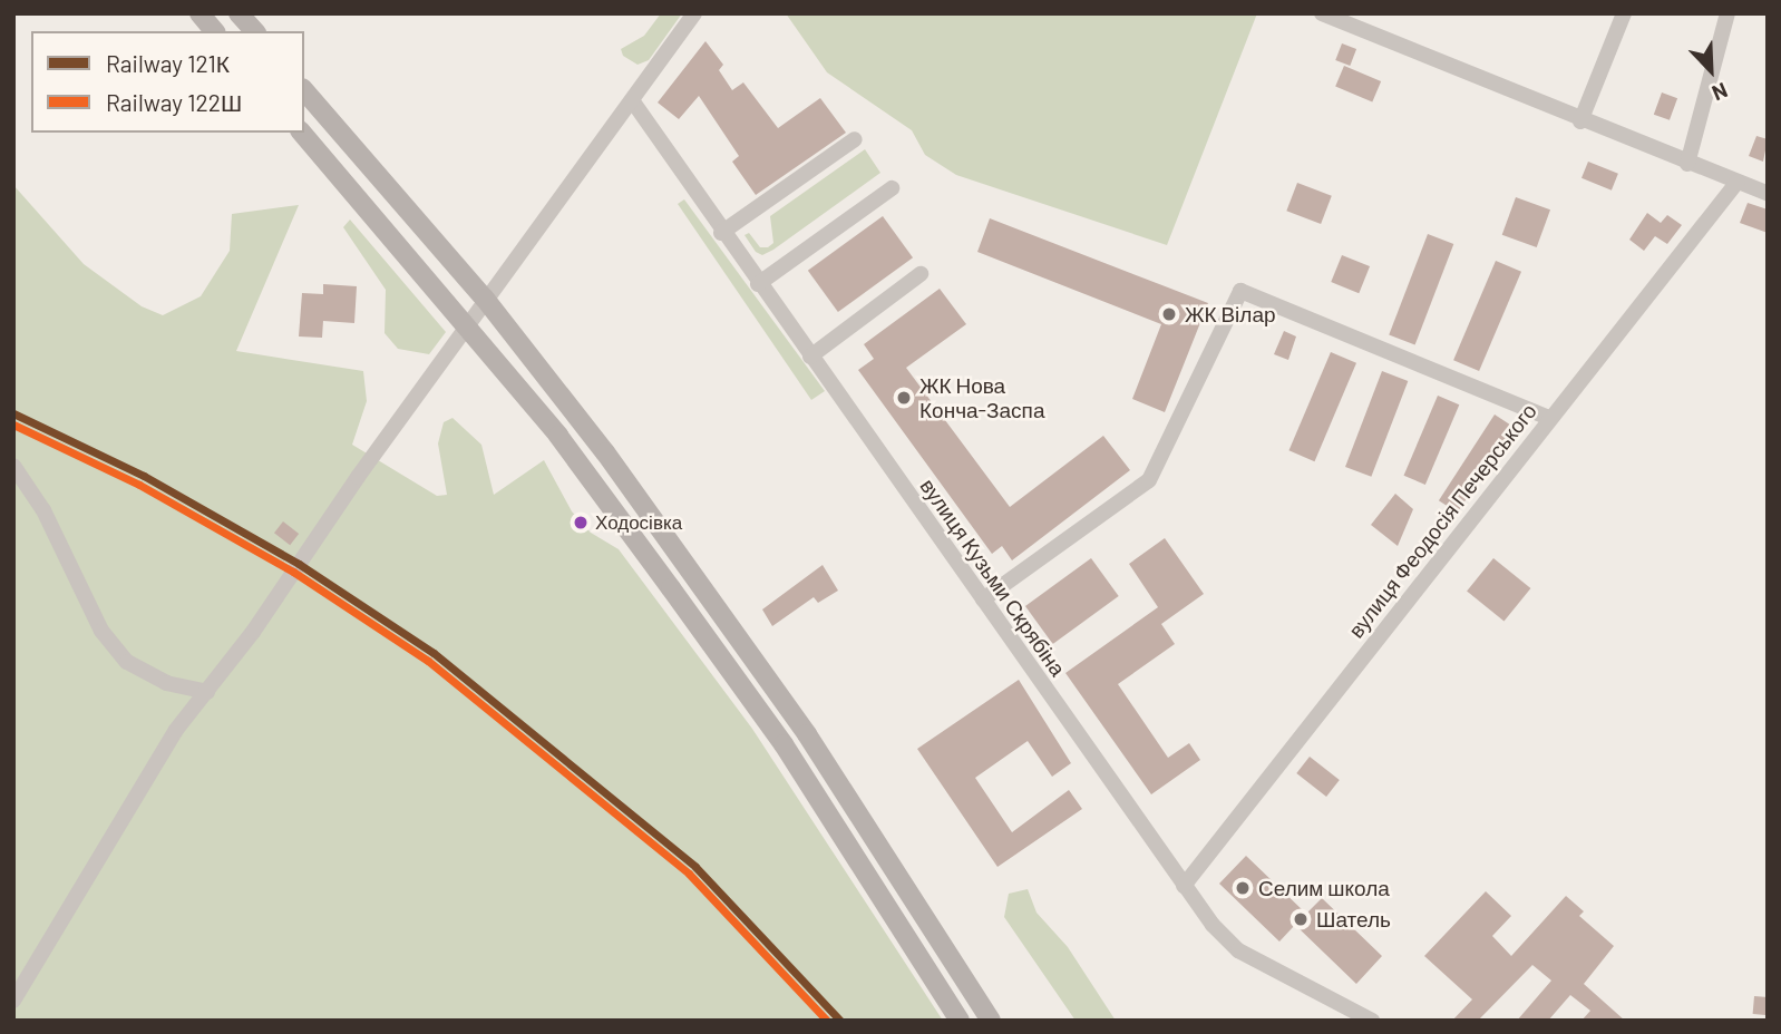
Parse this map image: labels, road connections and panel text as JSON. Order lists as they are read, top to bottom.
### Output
{
  "streets": {
    "street": ["вулиця Феодосія Печерського", "вулиця Кузьми Скрябіна"]
  },
  "crossings": [
    ["вулиця Феодосія Печерського", "вулиця Кузьми Скрябіна"]
  ],
  "places": [
    "ЖК Вілар",
    "ЖК Нова Конча-Заспа",
    "Ходосівка",
    "Селим школа",
    "Шатель"
  ],
  "lines": ["rail line 121К", "rail line 122Ш"],
  "legend": ["Railway 121К", "Railway 122Ш"],
  "north": "bottom right"
}
